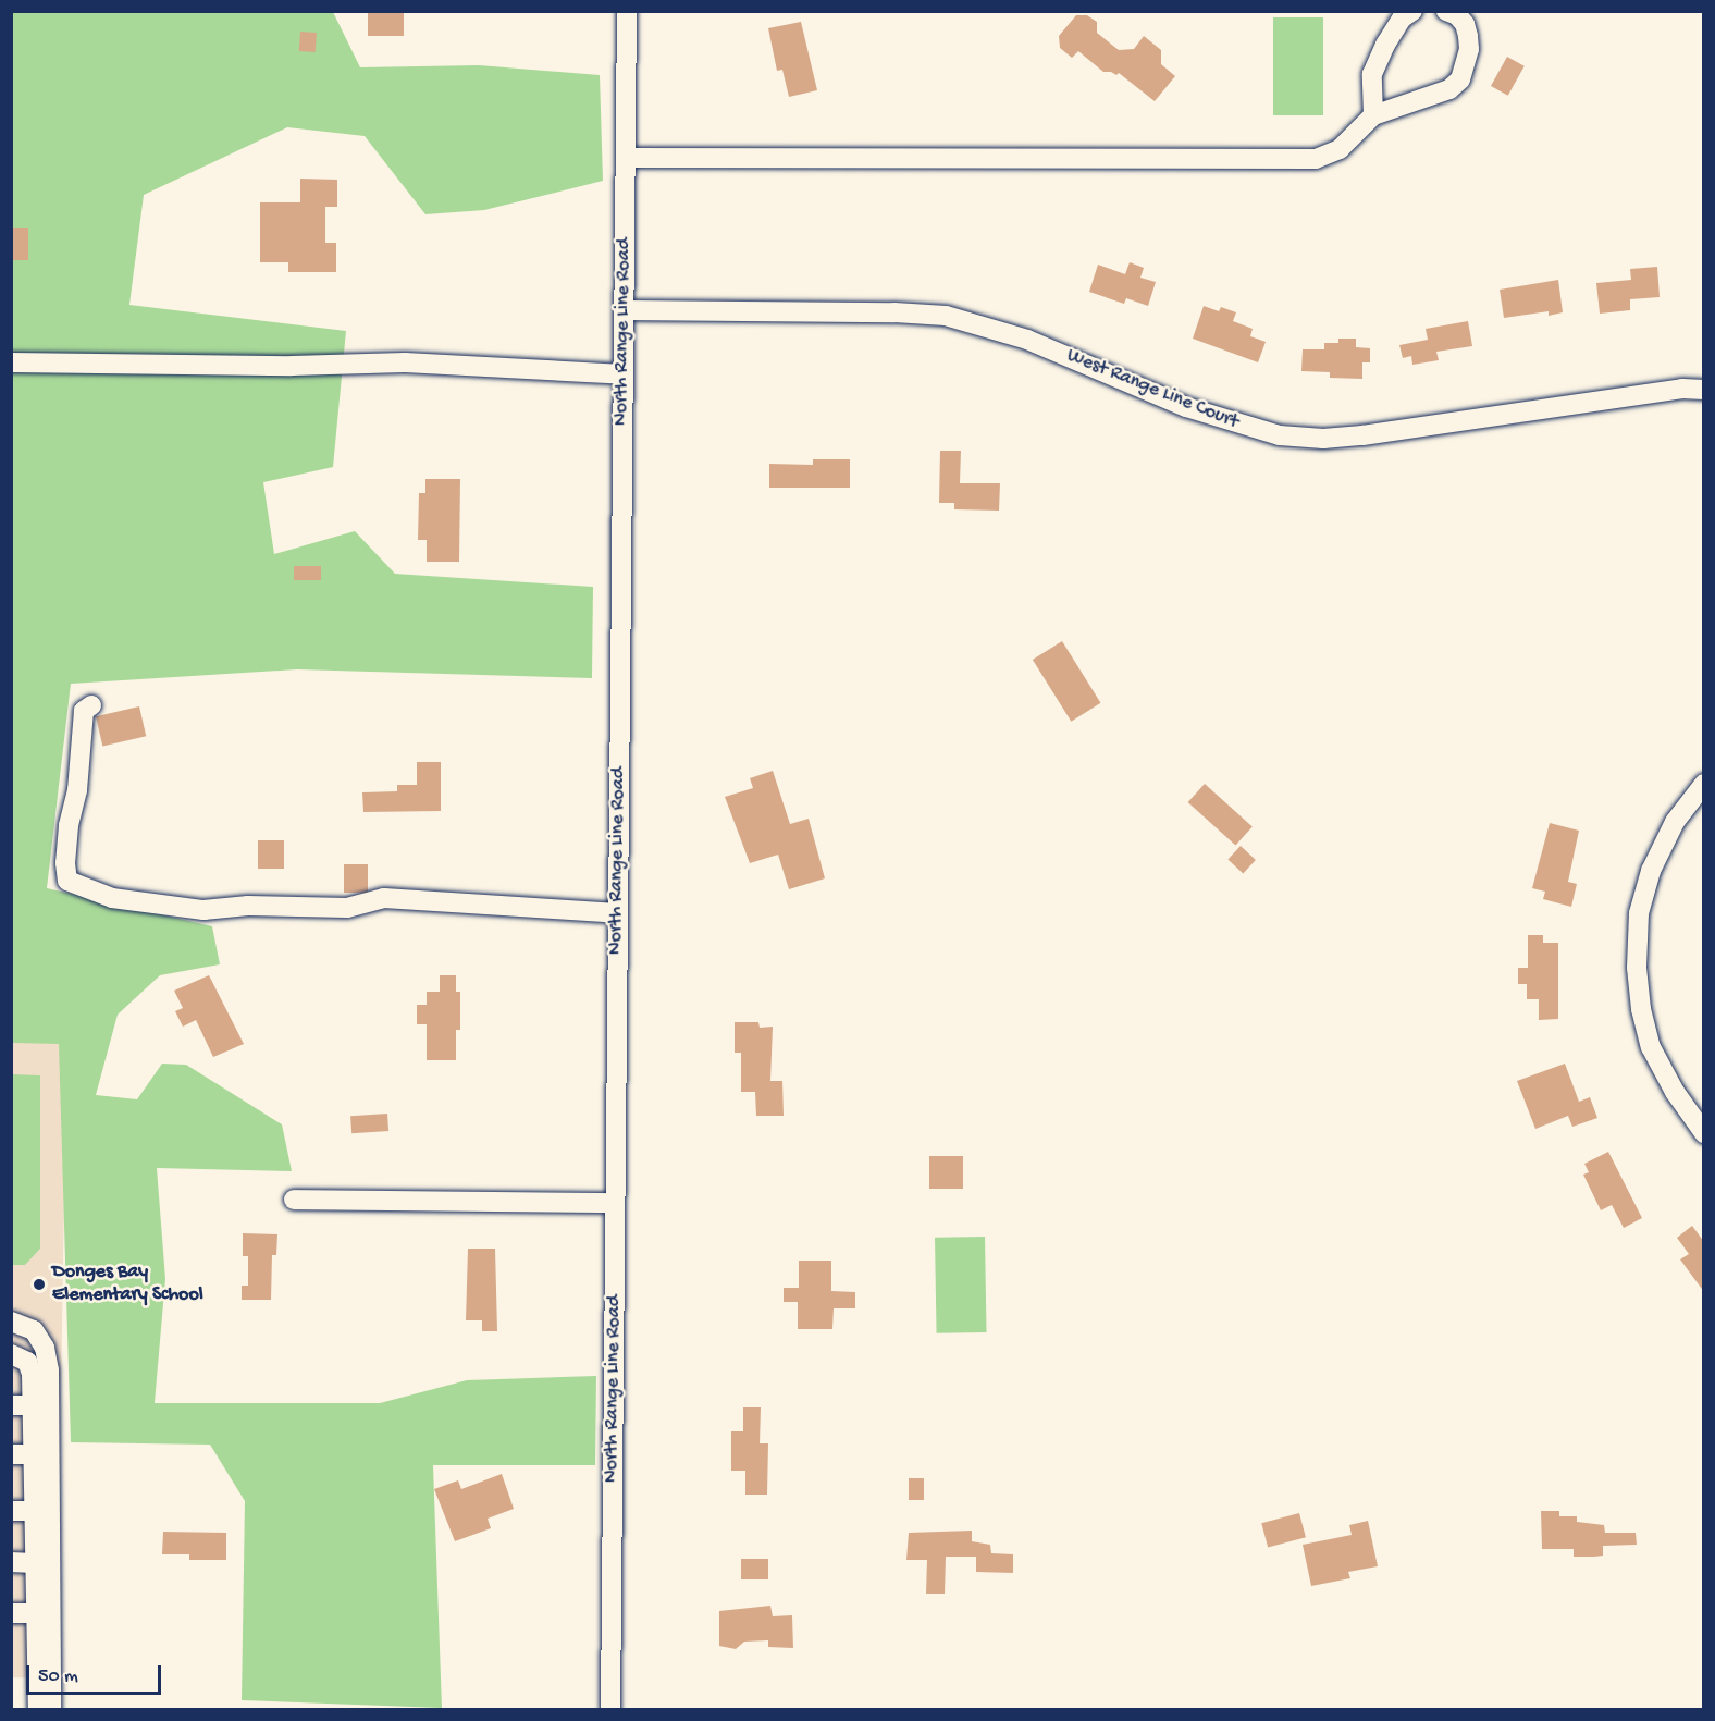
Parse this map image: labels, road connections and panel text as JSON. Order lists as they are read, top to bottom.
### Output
{
  "streets": {
    "street": ["North Range Line Road", "West Range Line Court"]
  },
  "crossings": [
    ["North Range Line Road", "West Range Line Court"]
  ],
  "places": ["Donges Bay Elementary School"],
  "scale_bar": "50 m"
}
